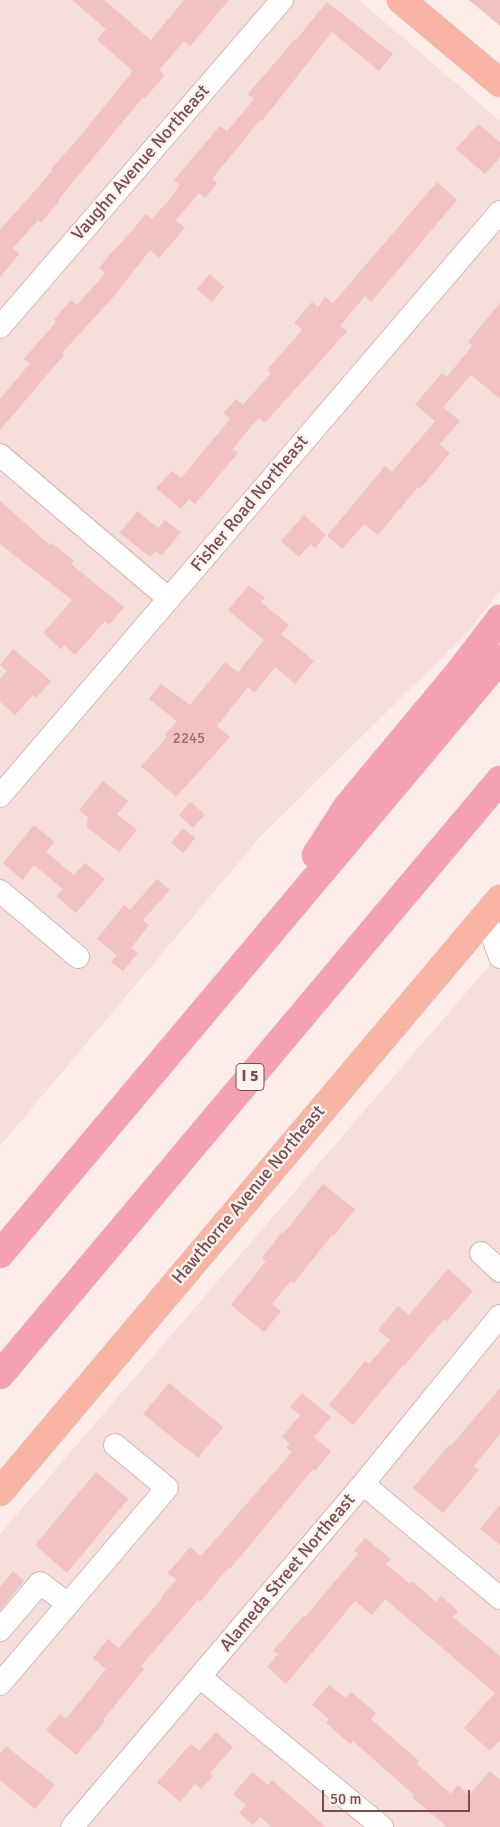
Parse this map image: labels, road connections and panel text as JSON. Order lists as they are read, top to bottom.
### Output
{
  "streets": {
    "highway": ["I 5"],
    "main road": ["Hawthorne Avenue Northeast"],
    "street": ["Vaughn Avenue Northeast", "Fisher Road Northeast", "Alameda Street Northeast"]
  },
  "house_numbers": ["2245"],
  "scale_bar": "50 m"
}
